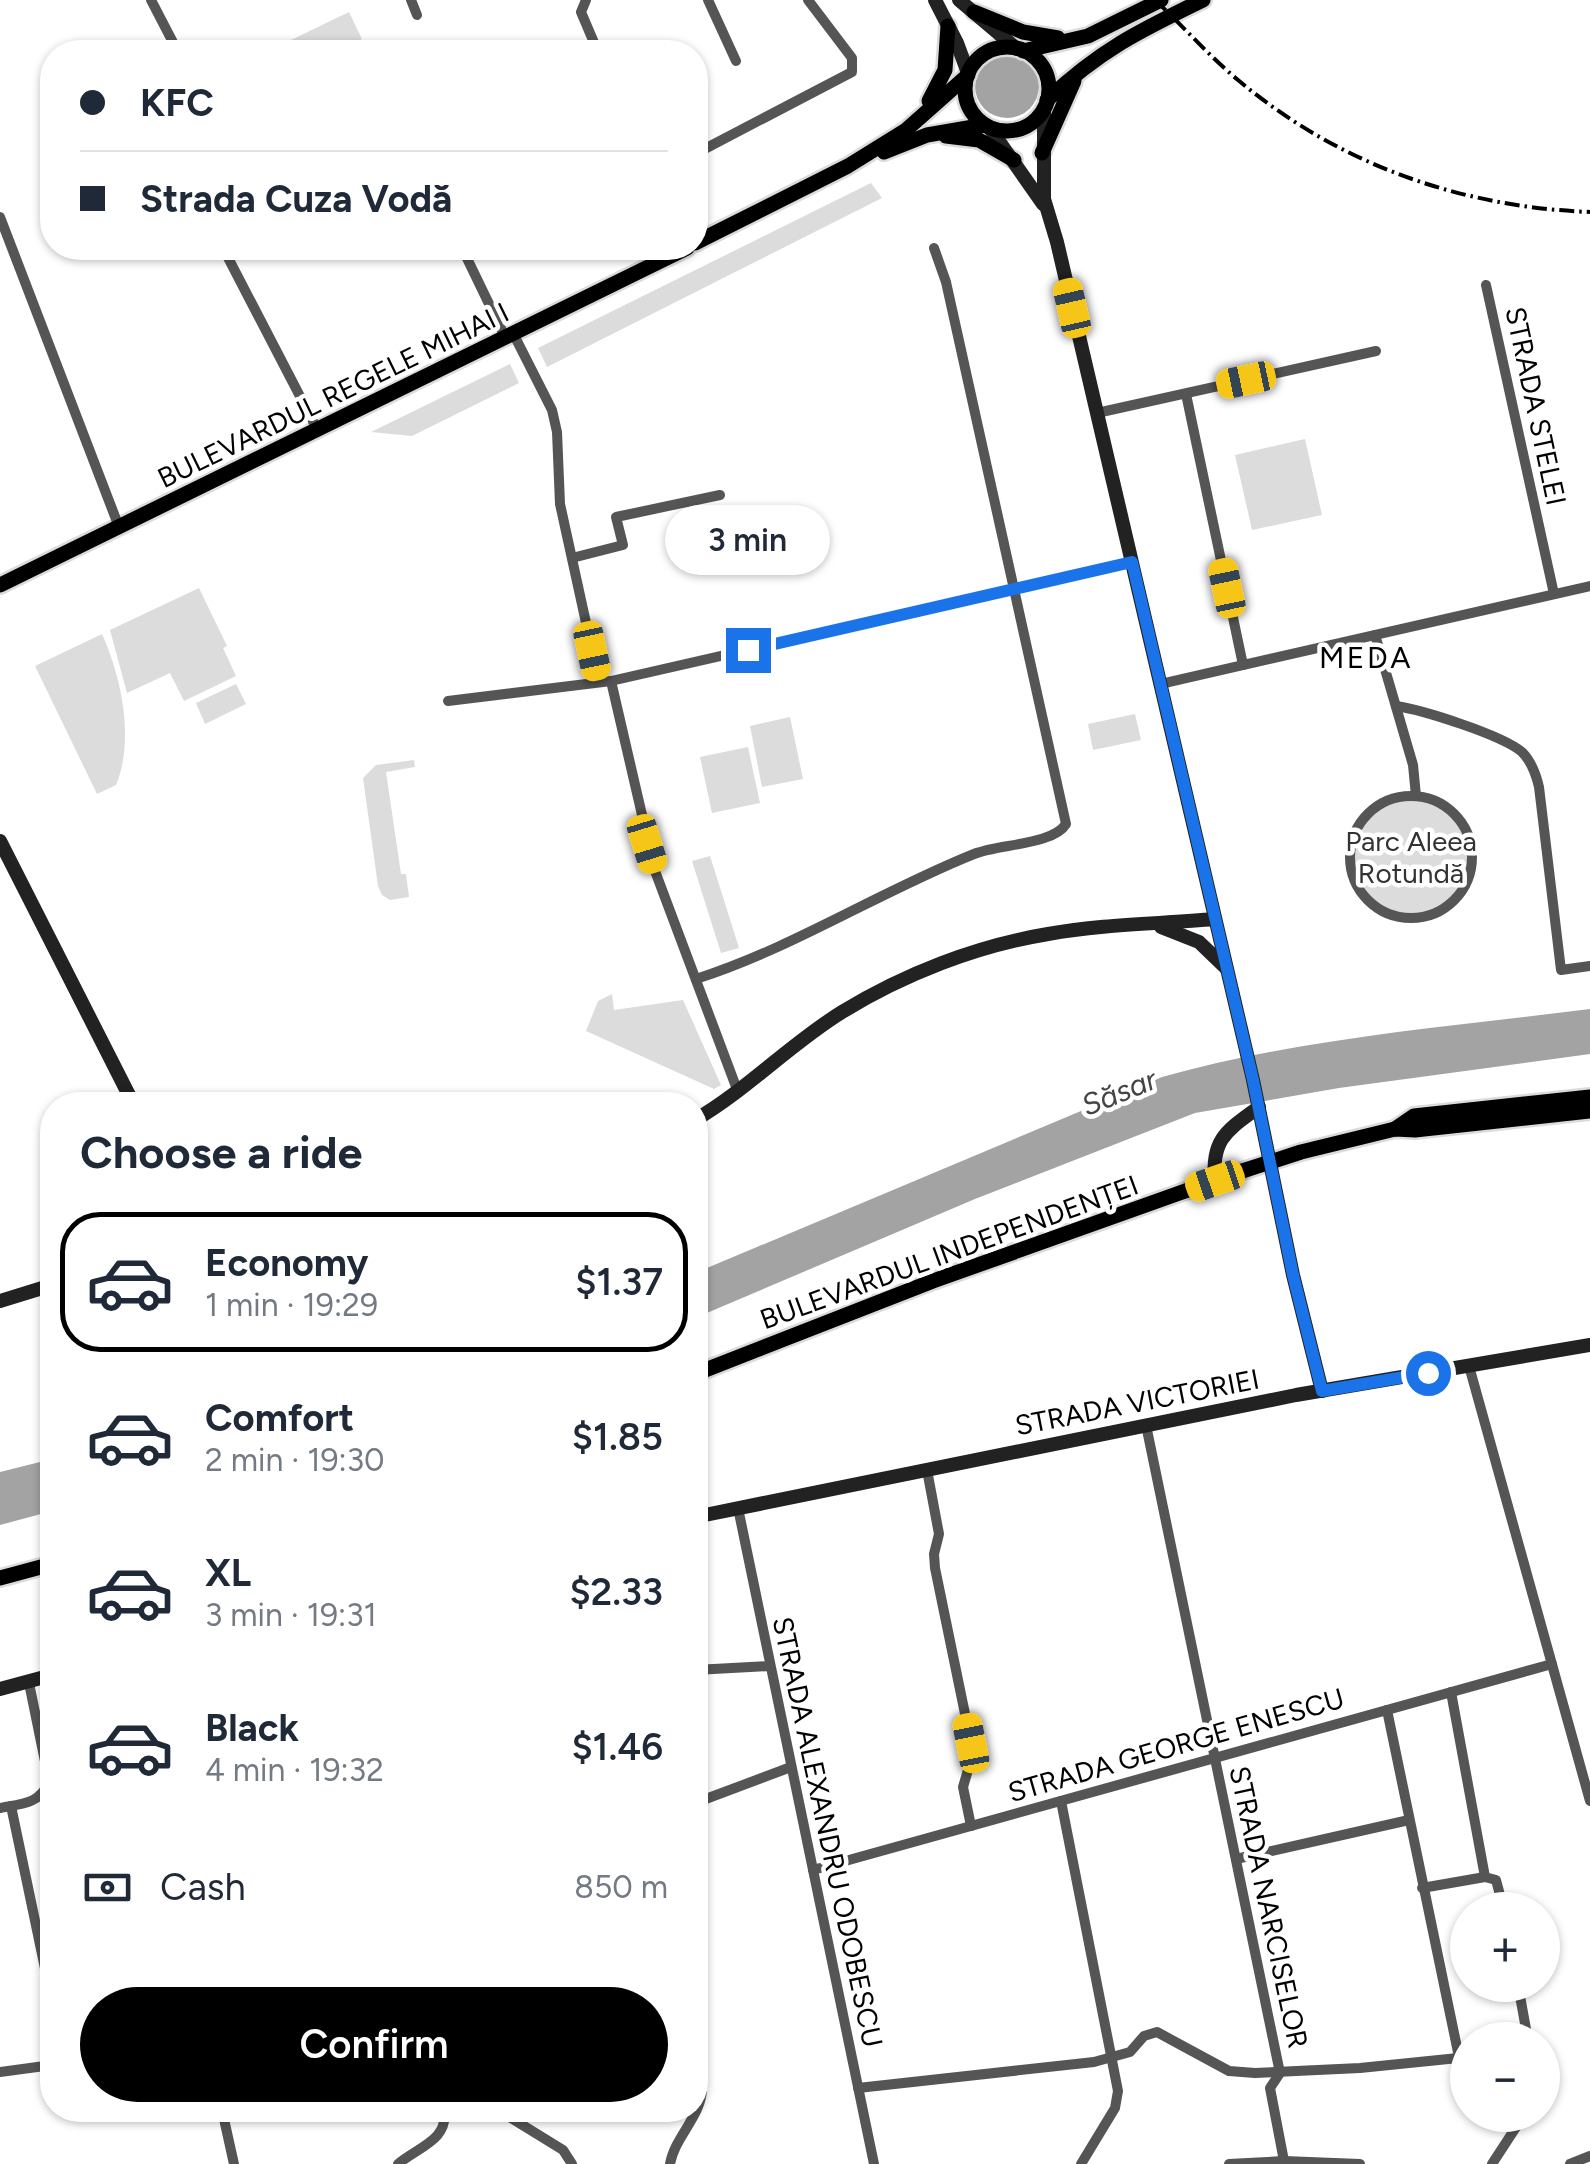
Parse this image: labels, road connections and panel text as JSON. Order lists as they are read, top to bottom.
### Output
{
  "streets": {
    "main road": ["BULEVARDUL REGELE MIHAI I", "BULEVARDUL INDEPENDENȚEI"],
    "street": [
      "STRADA STELEI",
      "STRADA VICTORIEI",
      "STRADA GEORGE ENESCU",
      "STRADA ALEXANDRU ODOBESCU",
      "STRADA NARCISELOR"
    ]
  },
  "crossings": [
    ["STRADA VICTORIEI", "STRADA ALEXANDRU ODOBESCU"],
    ["STRADA VICTORIEI", "STRADA NARCISELOR"],
    ["STRADA GEORGE ENESCU", "STRADA ALEXANDRU ODOBESCU"],
    ["STRADA GEORGE ENESCU", "STRADA NARCISELOR"]
  ],
  "districts": ["MEDA"],
  "water": ["Săsar"],
  "parks": ["Parc Aleea Rotundă"],
  "page": {
    "banner": ["KFC", "Strada Cuza Vodă"],
    "bubble": "3 min",
    "heading": "Choose a ride",
    "list": [
      {
        "name": "Economy",
        "note": "1 min · 19:29",
        "value": "$1.37"
      },
      {
        "name": "Comfort",
        "note": "2 min · 19:30",
        "value": "$1.85"
      },
      {
        "name": "XL",
        "note": "3 min · 19:31",
        "value": "$2.33"
      },
      {
        "name": "Black",
        "note": "4 min · 19:32",
        "value": "$1.46"
      }
    ],
    "pay": ["Cash", "850 m"],
    "map_buttons": ["+", "−"],
    "buttons": "Confirm"
  }
}
